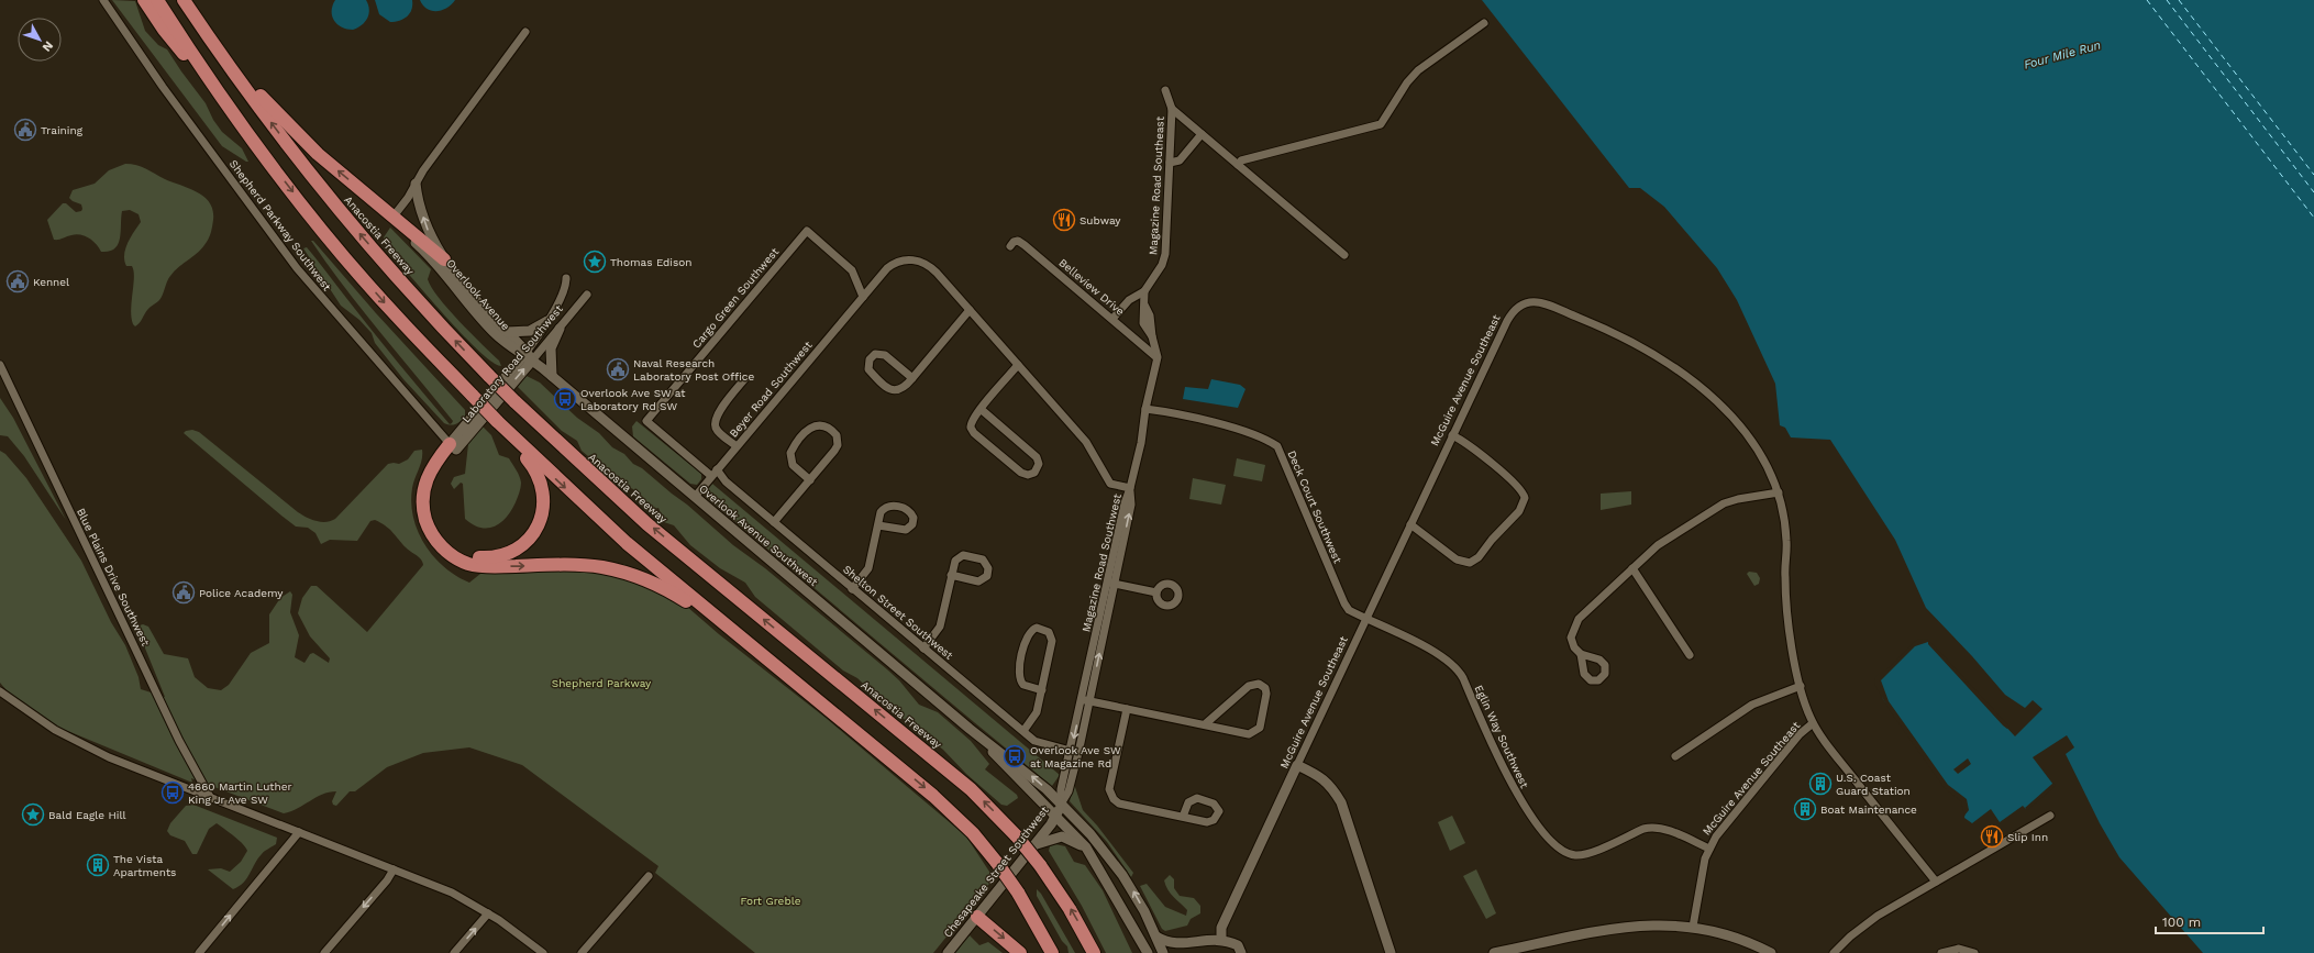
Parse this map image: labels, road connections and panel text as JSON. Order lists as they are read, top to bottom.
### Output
{
  "streets": {
    "highway": ["Anacostia Freeway"],
    "street": [
      "Magazine Road Southeast",
      "Shepherd Parkway Southwest",
      "Belleview Drive",
      "Overlook Avenue",
      "Cargo Green Southwest",
      "Laboratory Road Southwest",
      "McGuire Avenue Southeast",
      "Beyer Road Southwest",
      "Deck Court Southwest",
      "Overlook Avenue Southwest",
      "Magazine Road Southwest",
      "Blue Plains Drive Southwest",
      "Shelton Street Southwest",
      "Eglin Way Southwest",
      "Chesapeake Street Southwest"
    ]
  },
  "crossings": [
    ["Shepherd Parkway Southwest", "Laboratory Road Southwest"],
    ["Overlook Avenue", "Laboratory Road Southwest"],
    ["Overlook Avenue", "Overlook Avenue Southwest"],
    ["Cargo Green Southwest", "Beyer Road Southwest"],
    ["Laboratory Road Southwest", "Overlook Avenue Southwest"],
    ["McGuire Avenue Southeast", "Deck Court Southwest"],
    ["McGuire Avenue Southeast", "Eglin Way Southwest"],
    ["Beyer Road Southwest", "Overlook Avenue Southwest"],
    ["Beyer Road Southwest", "Magazine Road Southwest"],
    ["Beyer Road Southwest", "Shelton Street Southwest"],
    ["Deck Court Southwest", "Eglin Way Southwest"],
    ["Overlook Avenue Southwest", "Magazine Road Southwest"],
    ["Overlook Avenue Southwest", "Chesapeake Street Southwest"],
    ["Magazine Road Southwest", "Shelton Street Southwest"],
    ["Magazine Road Southwest", "Chesapeake Street Southwest"]
  ],
  "water": ["Four Mile Run"],
  "parks": ["Shepherd Parkway", "Fort Greble"],
  "places": {
    "public building": [
      "Training",
      "Kennel",
      "Naval Research Laboratory Post Office",
      "Police Academy"
    ],
    "restaurant": ["Subway", "Slip Inn"],
    "place": ["Thomas Edison", "Bald Eagle Hill"],
    "bus stop": ["Overlook Ave SW at Laboratory Rd SW", "Overlook Ave SW at Magazine Rd", "4660 Martin Luther King Jr Ave SW"],
    "building": ["U.S. Coast Guard Station", "Boat Maintenance", "The Vista Apartments"]
  },
  "scale_bar": "100 m",
  "north": "bottom right"
}
